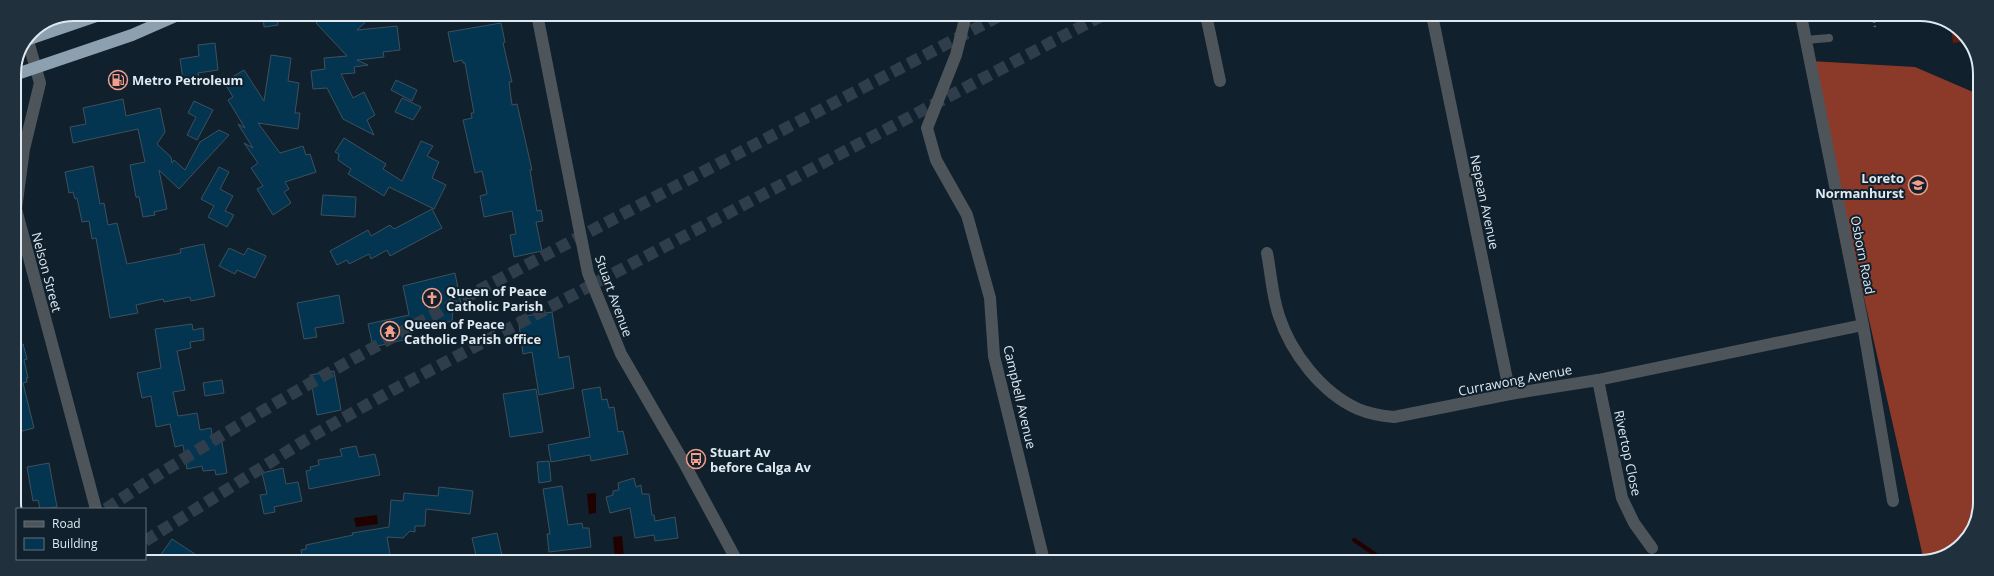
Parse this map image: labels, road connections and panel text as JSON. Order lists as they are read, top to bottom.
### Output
{
  "streets": {
    "street": [
      "Nepean Avenue",
      "Osborn Road",
      "Nelson Street",
      "Stuart Avenue",
      "Currawong Avenue",
      "Campbell Avenue",
      "Rivertop Close"
    ]
  },
  "crossings": [
    ["Nepean Avenue", "Currawong Avenue"],
    ["Osborn Road", "Currawong Avenue"],
    ["Currawong Avenue", "Rivertop Close"]
  ],
  "places": {
    "fuel station": ["Metro Petroleum"],
    "school or university": ["Loreto Normanhurst"],
    "church": ["Queen of Peace Catholic Parish"],
    "temple": ["Queen of Peace Catholic Parish office"],
    "bus stop": ["Stuart Av before Calga Av"]
  },
  "legend": ["Road", "Building"]
}
